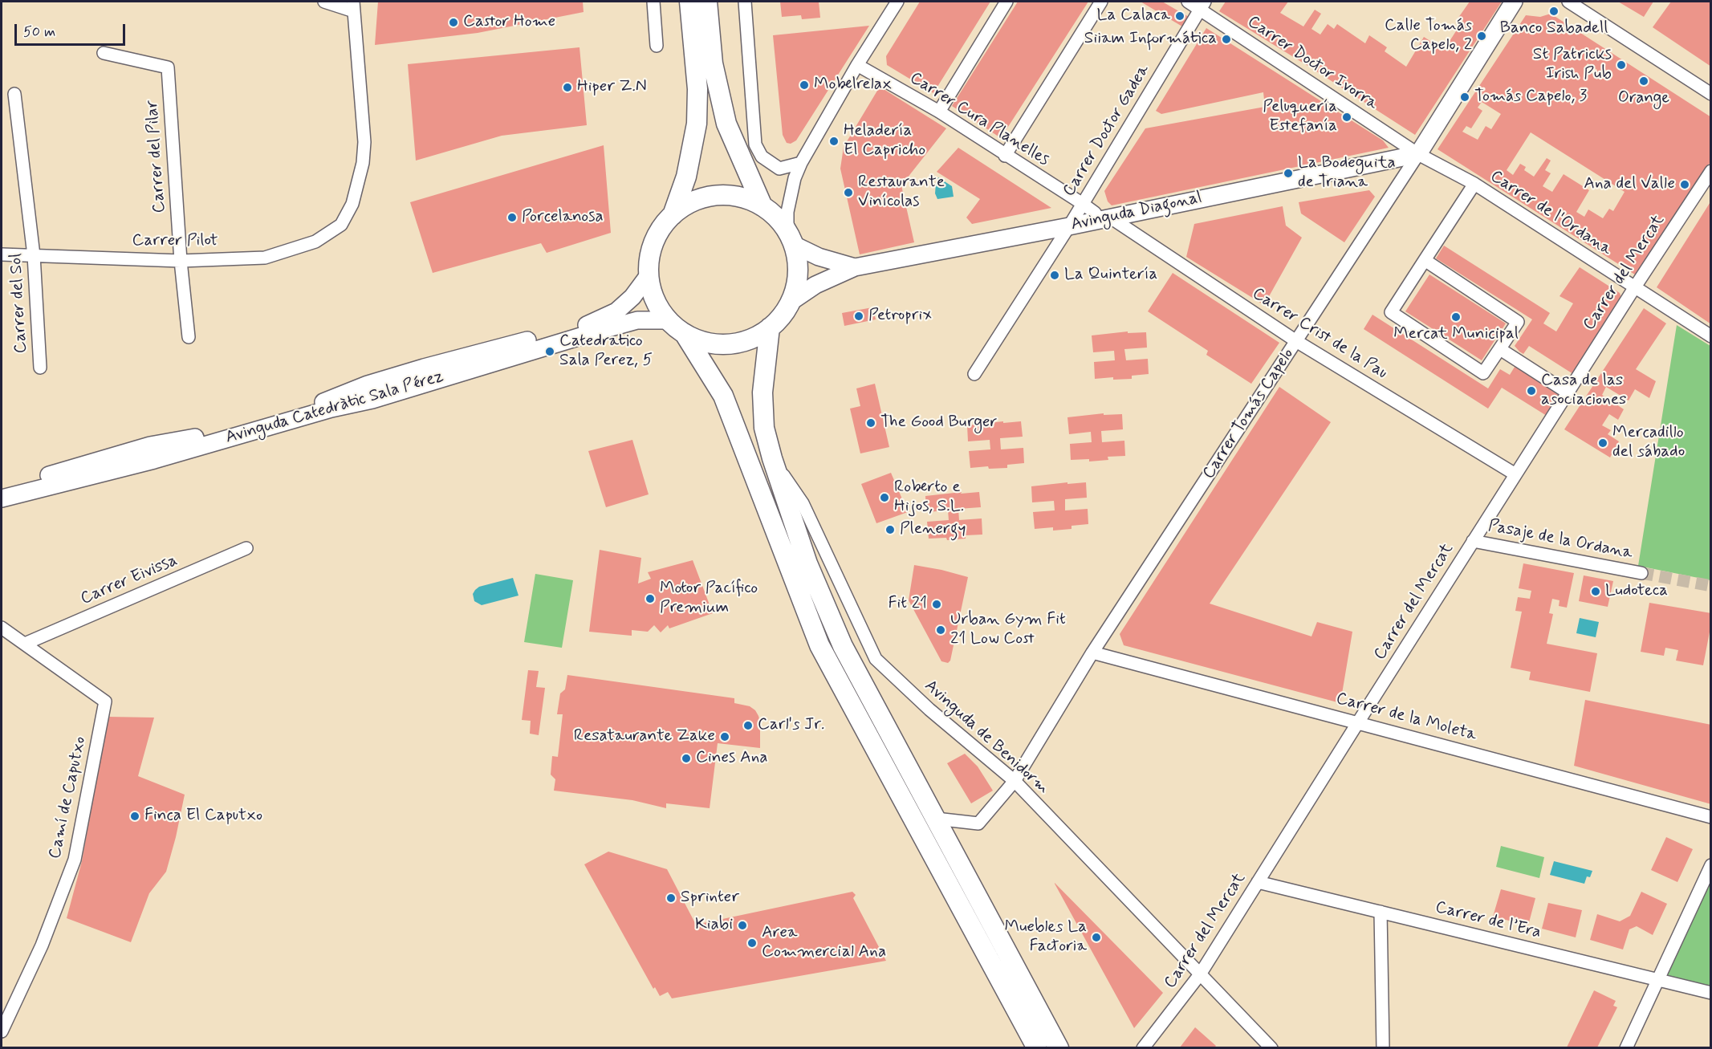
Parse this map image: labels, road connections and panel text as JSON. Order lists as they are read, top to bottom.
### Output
{
  "streets": {
    "street": [
      "Carrer Doctor Ivorra",
      "Carrer Cura Planelles",
      "Carrer Doctor Gadea",
      "Carrer del Pilar",
      "Avinguda Diagonal",
      "Carrer de l'Ordana",
      "Carrer Pilot",
      "Carrer del Mercat",
      "Carrer del Sol",
      "Carrer Crist de la Pau",
      "Avinguda Catedràtic Sala Pérez",
      "Carrer Tomás Capelo",
      "Pasaje de la Ordana",
      "Carrer Eivissa",
      "Carrer de la Moleta",
      "Avinguda de Benidorm",
      "Camí de Caputxo",
      "Carrer de l’Era"
    ]
  },
  "crossings": [
    ["Carrer Doctor Ivorra", "Carrer Doctor Gadea"],
    ["Carrer Doctor Ivorra", "Avinguda Diagonal"],
    ["Carrer Doctor Ivorra", "Carrer de l'Ordana"],
    ["Carrer Doctor Ivorra", "Carrer Tomás Capelo"],
    ["Carrer Cura Planelles", "Carrer Doctor Gadea"],
    ["Carrer Cura Planelles", "Avinguda Diagonal"],
    ["Carrer Cura Planelles", "Carrer Crist de la Pau"],
    ["Carrer Doctor Gadea", "Avinguda Diagonal"],
    ["Carrer del Pilar", "Carrer Pilot"],
    ["Avinguda Diagonal", "Carrer de l'Ordana"],
    ["Avinguda Diagonal", "Carrer Crist de la Pau"],
    ["Avinguda Diagonal", "Avinguda Catedràtic Sala Pérez"],
    ["Avinguda Diagonal", "Carrer Tomás Capelo"],
    ["Carrer de l'Ordana", "Carrer del Mercat"],
    ["Carrer de l'Ordana", "Carrer Tomás Capelo"],
    ["Carrer Pilot", "Carrer del Sol"],
    ["Carrer del Mercat", "Carrer Crist de la Pau"],
    ["Carrer del Mercat", "Pasaje de la Ordana"],
    ["Carrer del Mercat", "Carrer de la Moleta"],
    ["Carrer del Mercat", "Avinguda de Benidorm"],
    ["Carrer del Mercat", "Carrer de l’Era"],
    ["Carrer Crist de la Pau", "Carrer Tomás Capelo"],
    ["Carrer Tomás Capelo", "Carrer de la Moleta"],
    ["Carrer Tomás Capelo", "Avinguda de Benidorm"],
    ["Carrer Eivissa", "Camí de Caputxo"]
  ],
  "places": [
    "Banco Sabadell",
    "La Calaca",
    "Castor Home",
    "Calle Tomás Capelo, 2",
    "Siiam Informática",
    "St Patricks Irish Pub",
    "Orange",
    "Mobelrelax",
    "Hiper Z.N",
    "Tomás Capelo, 3",
    "Peluquería Estefanía",
    "Heladería El Capricho",
    "La Bodeguita de Triana",
    "Ana del Valle",
    "Restaurante Vinícolas",
    "Porcelanosa",
    "La Quintería",
    "Petroprix",
    "Mercat Municipal",
    "Catedratico Sala Perez, 5",
    "Casa de las asociaciones",
    "The Good Burger",
    "Mercadillo del sábado",
    "Roberto e Hijos, S.L.",
    "Plenergy",
    "Ludoteca",
    "Motor Pacífico Premium",
    "Fit 21",
    "Urban Gym Fit 21 Low Cost",
    "Carl's Jr.",
    "Resataurante Zake",
    "Cines Ana",
    "Finca El Caputxo",
    "Sprinter",
    "Kiabi",
    "Muebles La Factoria",
    "Area Commercial Ana"
  ],
  "scale_bar": "50 m"
}
